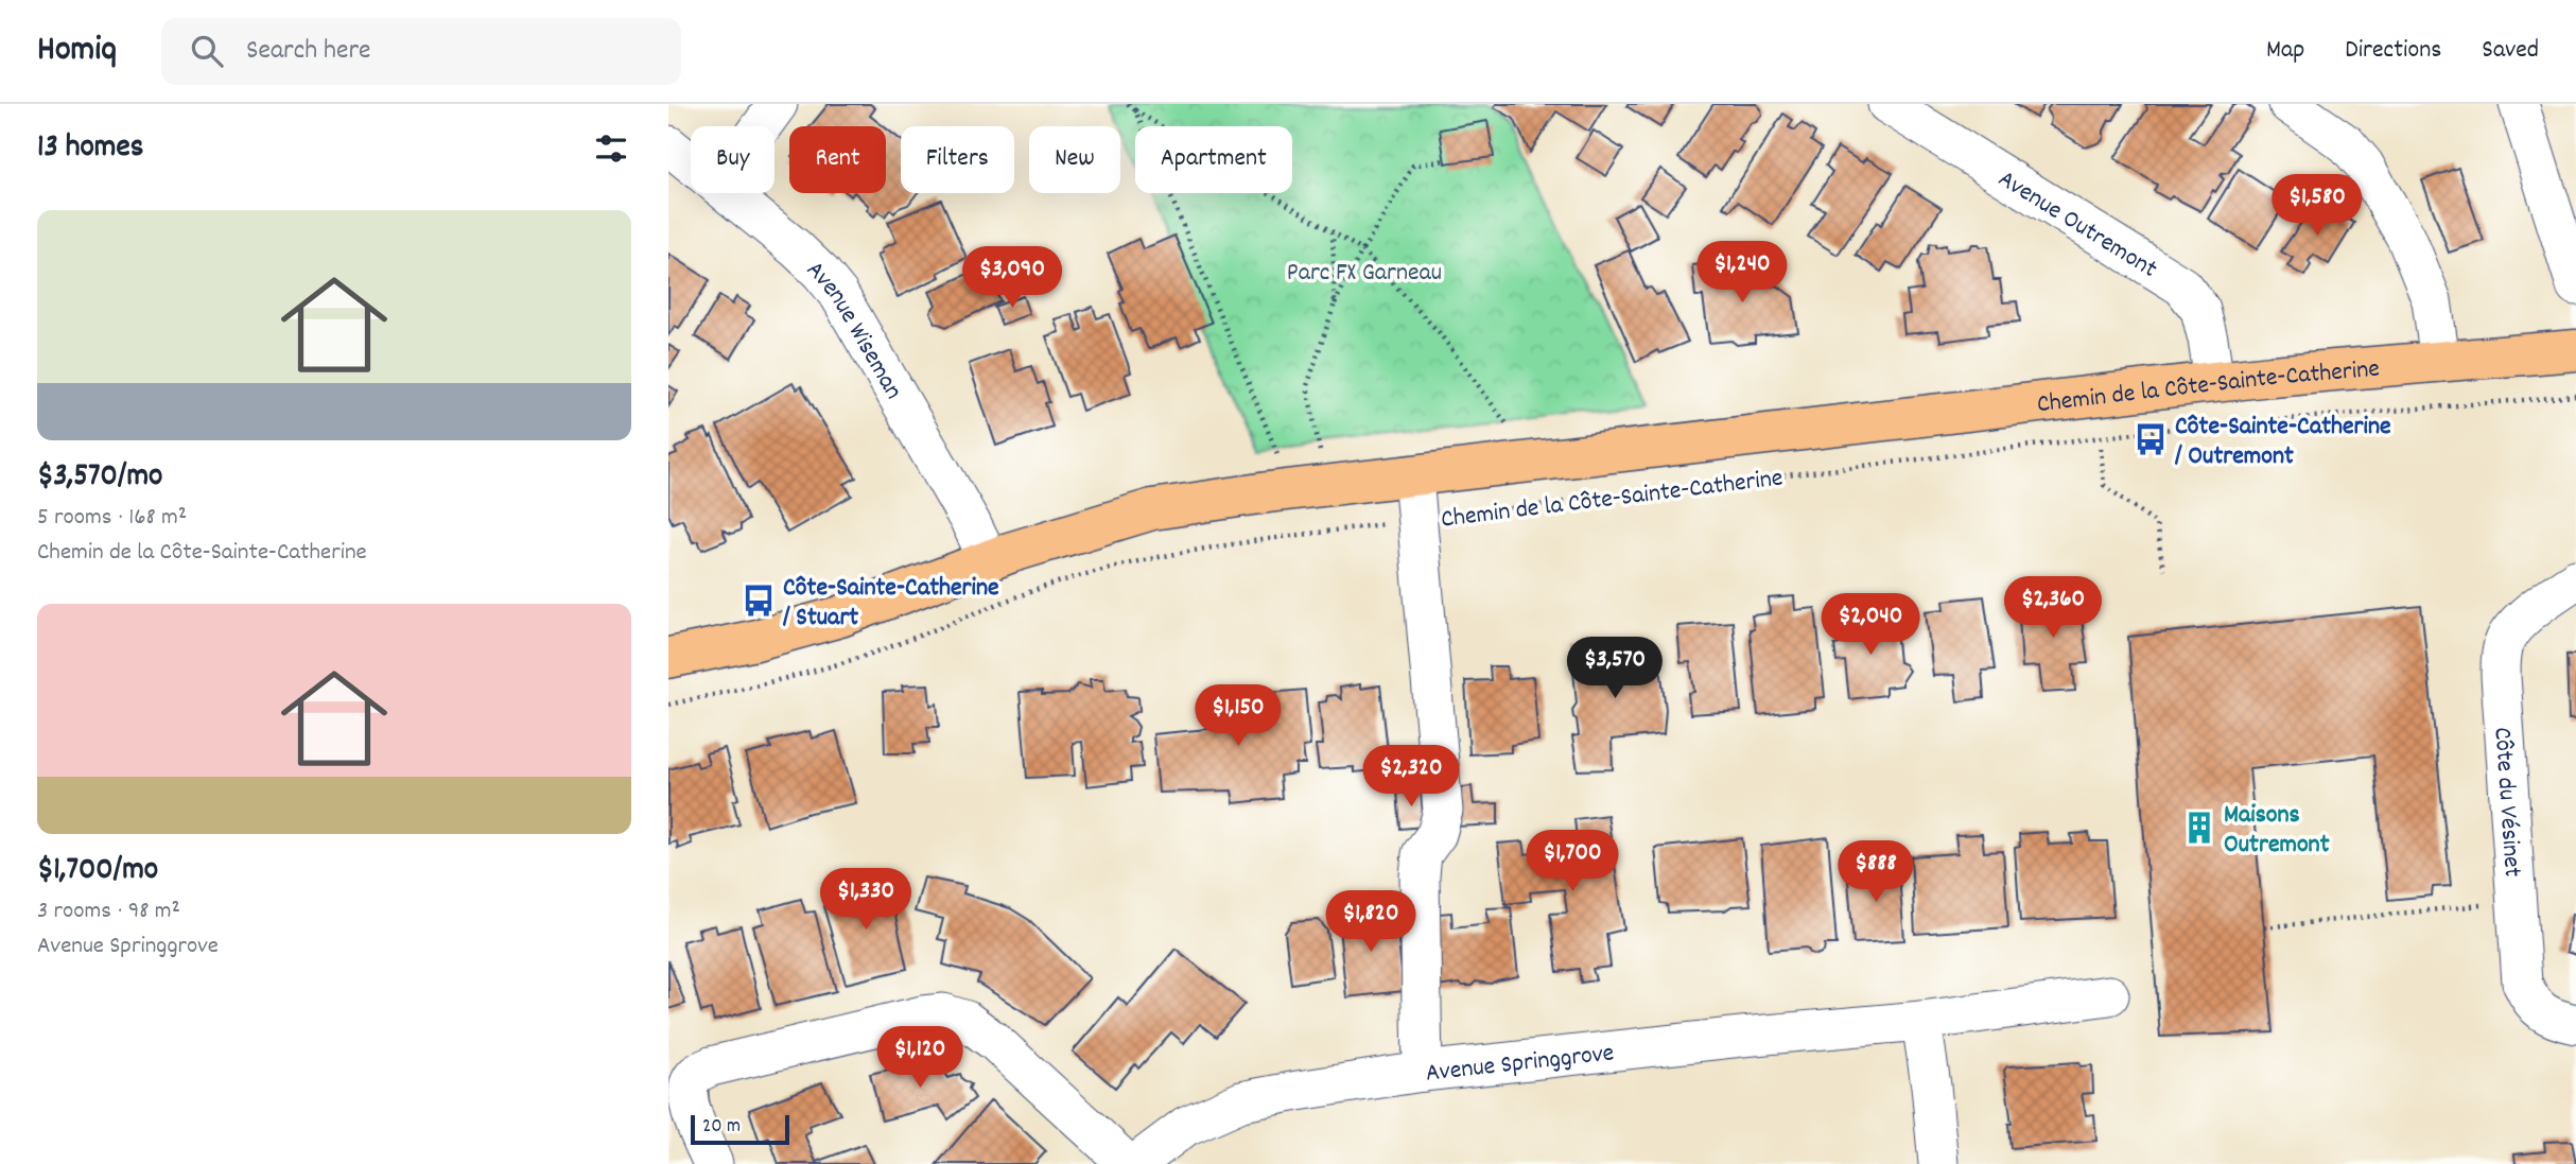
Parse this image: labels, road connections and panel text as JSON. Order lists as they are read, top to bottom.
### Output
{
  "streets": {
    "main road": ["Chemin de la Côte-Sainte-Catherine"],
    "street": [
      "Avenue Outremont",
      "Avenue Wiseman",
      "Côte du Vésinet",
      "Avenue Springgrove"
    ]
  },
  "crossings": [
    ["Avenue Outremont", "Chemin de la Côte-Sainte-Catherine"],
    ["Avenue Wiseman", "Chemin de la Côte-Sainte-Catherine"]
  ],
  "parks": ["Parc FX Garneau"],
  "places": {
    "bus stop": ["Côte-Sainte-Catherine / Outremont", "Côte-Sainte-Catherine / Stuart"],
    "building": ["Maisons Outremont"]
  },
  "scale_bar": "20 m",
  "page": {
    "header": "Homiq",
    "search": "Search here",
    "nav": ["Map", "Directions", "Saved"],
    "heading": "13 homes",
    "chip": [
      "Buy",
      "Rent",
      "Filters",
      "New",
      "Apartment"
    ],
    "price": [
      "$1,580",
      "$1,240",
      "$3,090",
      "$2,360",
      "$2,040",
      "$3,570",
      "$1,150",
      "$2,320",
      "$1,700",
      "$888",
      "$1,330",
      "$1,820",
      "$1,120"
    ],
    "list": [
      {
        "name": "$3,570/mo",
        "note": "5 rooms · 168 m² · Chemin de la Côte-Sainte-Catherine"
      },
      {
        "name": "$1,700/mo",
        "note": "3 rooms · 98 m² · Avenue Springgrove"
      }
    ],
    "scale": "20 m"
  }
}
